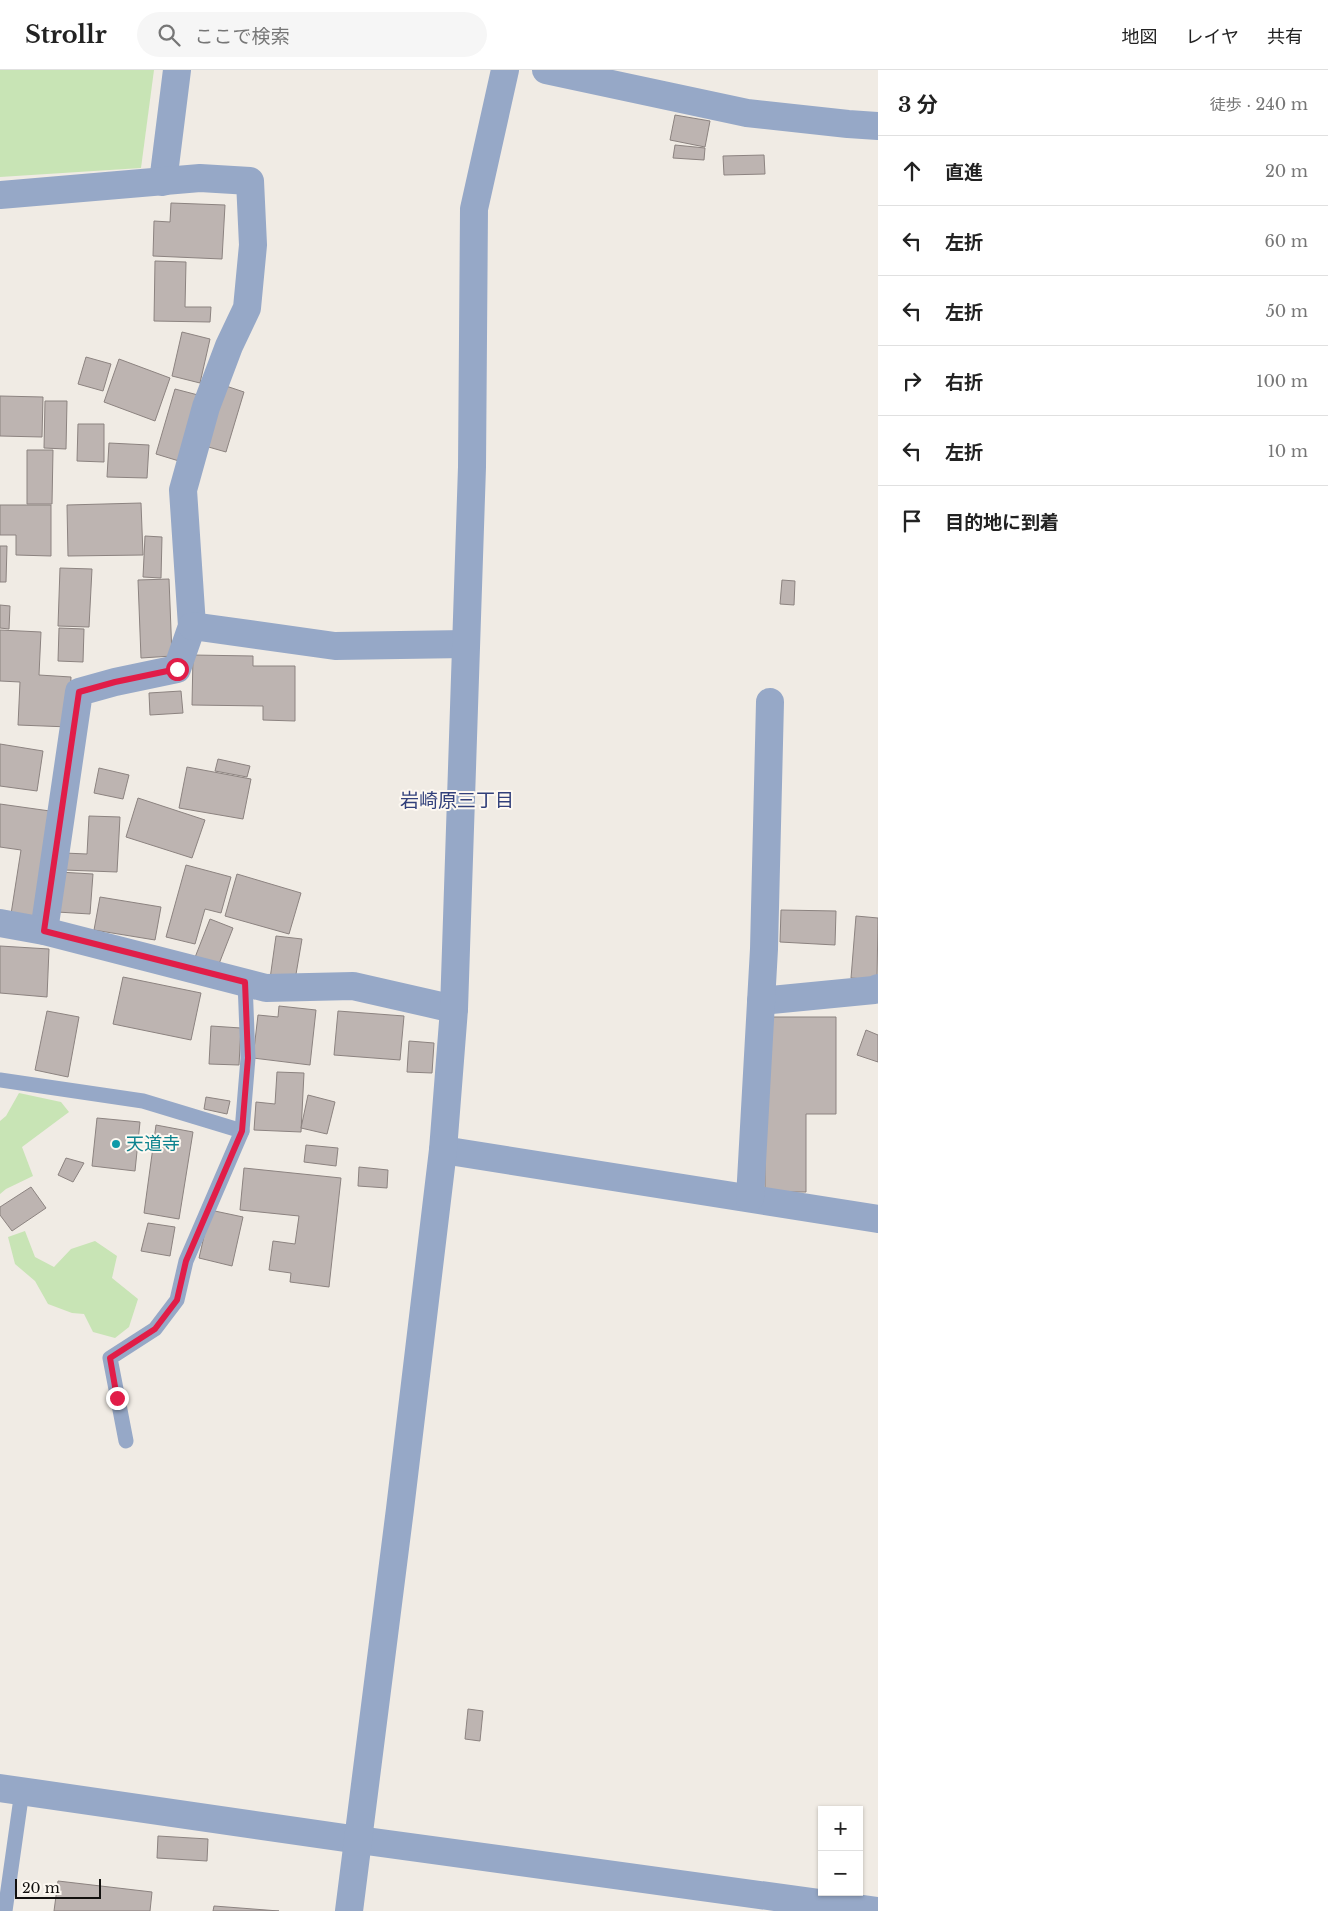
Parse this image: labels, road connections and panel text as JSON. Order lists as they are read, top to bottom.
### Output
{
  "districts": ["岩崎原三丁目"],
  "places": ["天道寺"],
  "scale_bar": "20 m",
  "page": {
    "header": "Strollr",
    "search": "ここで検索",
    "nav": ["地図", "レイヤ", "共有"],
    "heading": ["3 分", "徒歩 · 240 m"],
    "list": [
      ["直進", "20 m"],
      ["左折", "60 m"],
      ["左折", "50 m"],
      ["右折", "100 m"],
      ["左折", "10 m"],
      "目的地に到着"
    ],
    "map_buttons": ["+", "−"],
    "scale": "20 m"
  }
}
